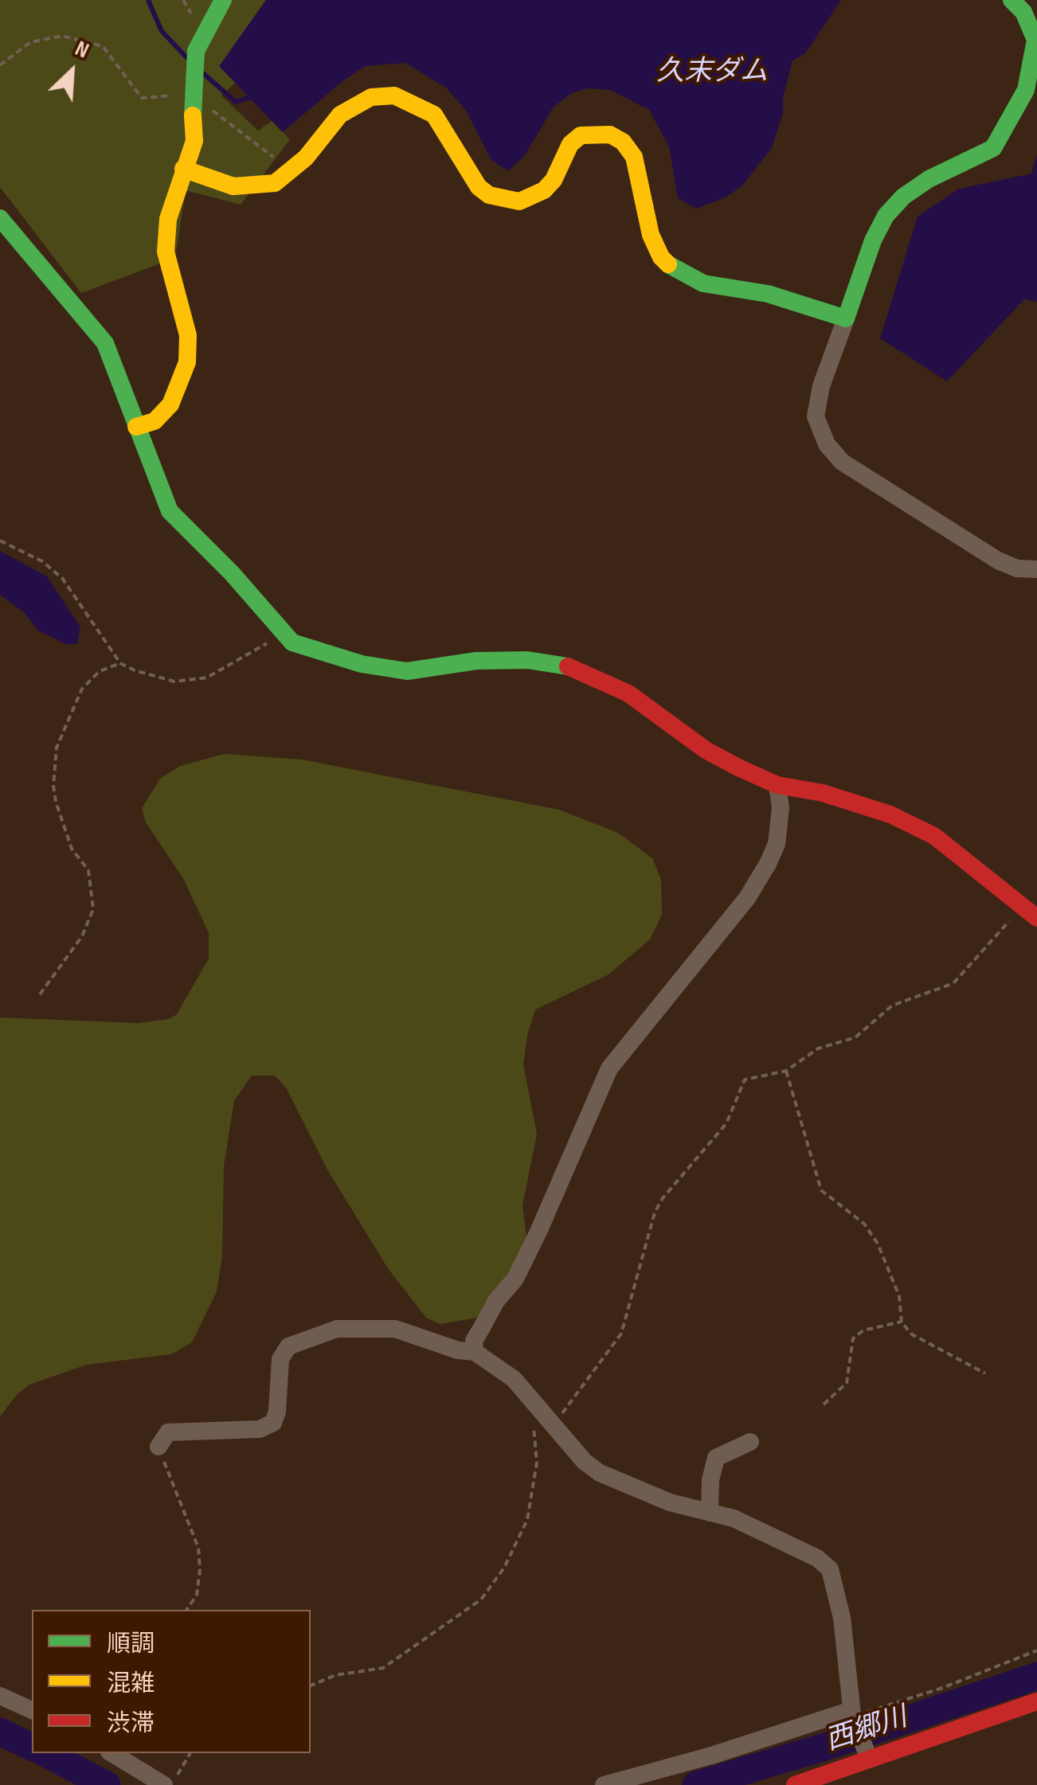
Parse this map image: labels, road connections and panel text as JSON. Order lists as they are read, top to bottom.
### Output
{
  "water": ["久末ダム", "西郷川"],
  "legend": ["順調", "混雑", "渋滞"],
  "north": "top right"
}
